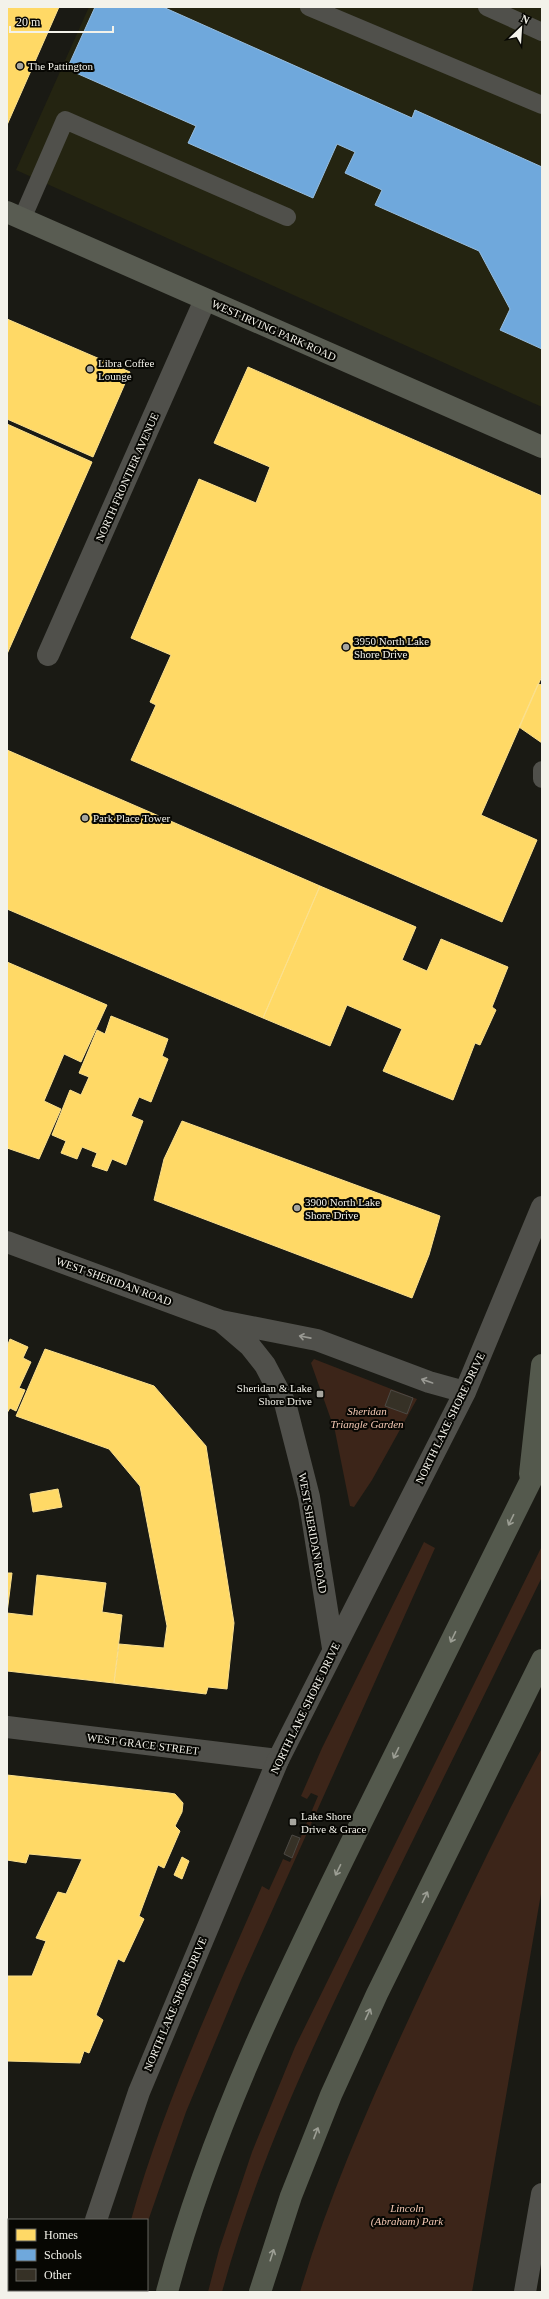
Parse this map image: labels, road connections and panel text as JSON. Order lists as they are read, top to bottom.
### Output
{
  "streets": {
    "main road": ["WEST IRVING PARK ROAD"],
    "street": [
      "NORTH FRONTIER AVENUE",
      "WEST SHERIDAN ROAD",
      "NORTH LAKE SHORE DRIVE",
      "WEST GRACE STREET"
    ]
  },
  "crossings": [
    ["WEST IRVING PARK ROAD", "NORTH FRONTIER AVENUE"],
    ["WEST SHERIDAN ROAD", "NORTH LAKE SHORE DRIVE"],
    ["NORTH LAKE SHORE DRIVE", "WEST GRACE STREET"]
  ],
  "parks": ["Sheridan Triangle Garden", "Lincoln (Abraham) Park"],
  "places": {
    "other": [
      "The Pattington",
      "Libra Coffee Lounge",
      "3950 North Lake Shore Drive",
      "Park Place Tower",
      "3900 North Lake Shore Drive"
    ],
    "transit": ["Sheridan & Lake Shore Drive", "Lake Shore Drive & Grace"]
  },
  "legend": ["Homes", "Schools", "Other"],
  "scale_bar": "20 m",
  "north": "top right"
}
